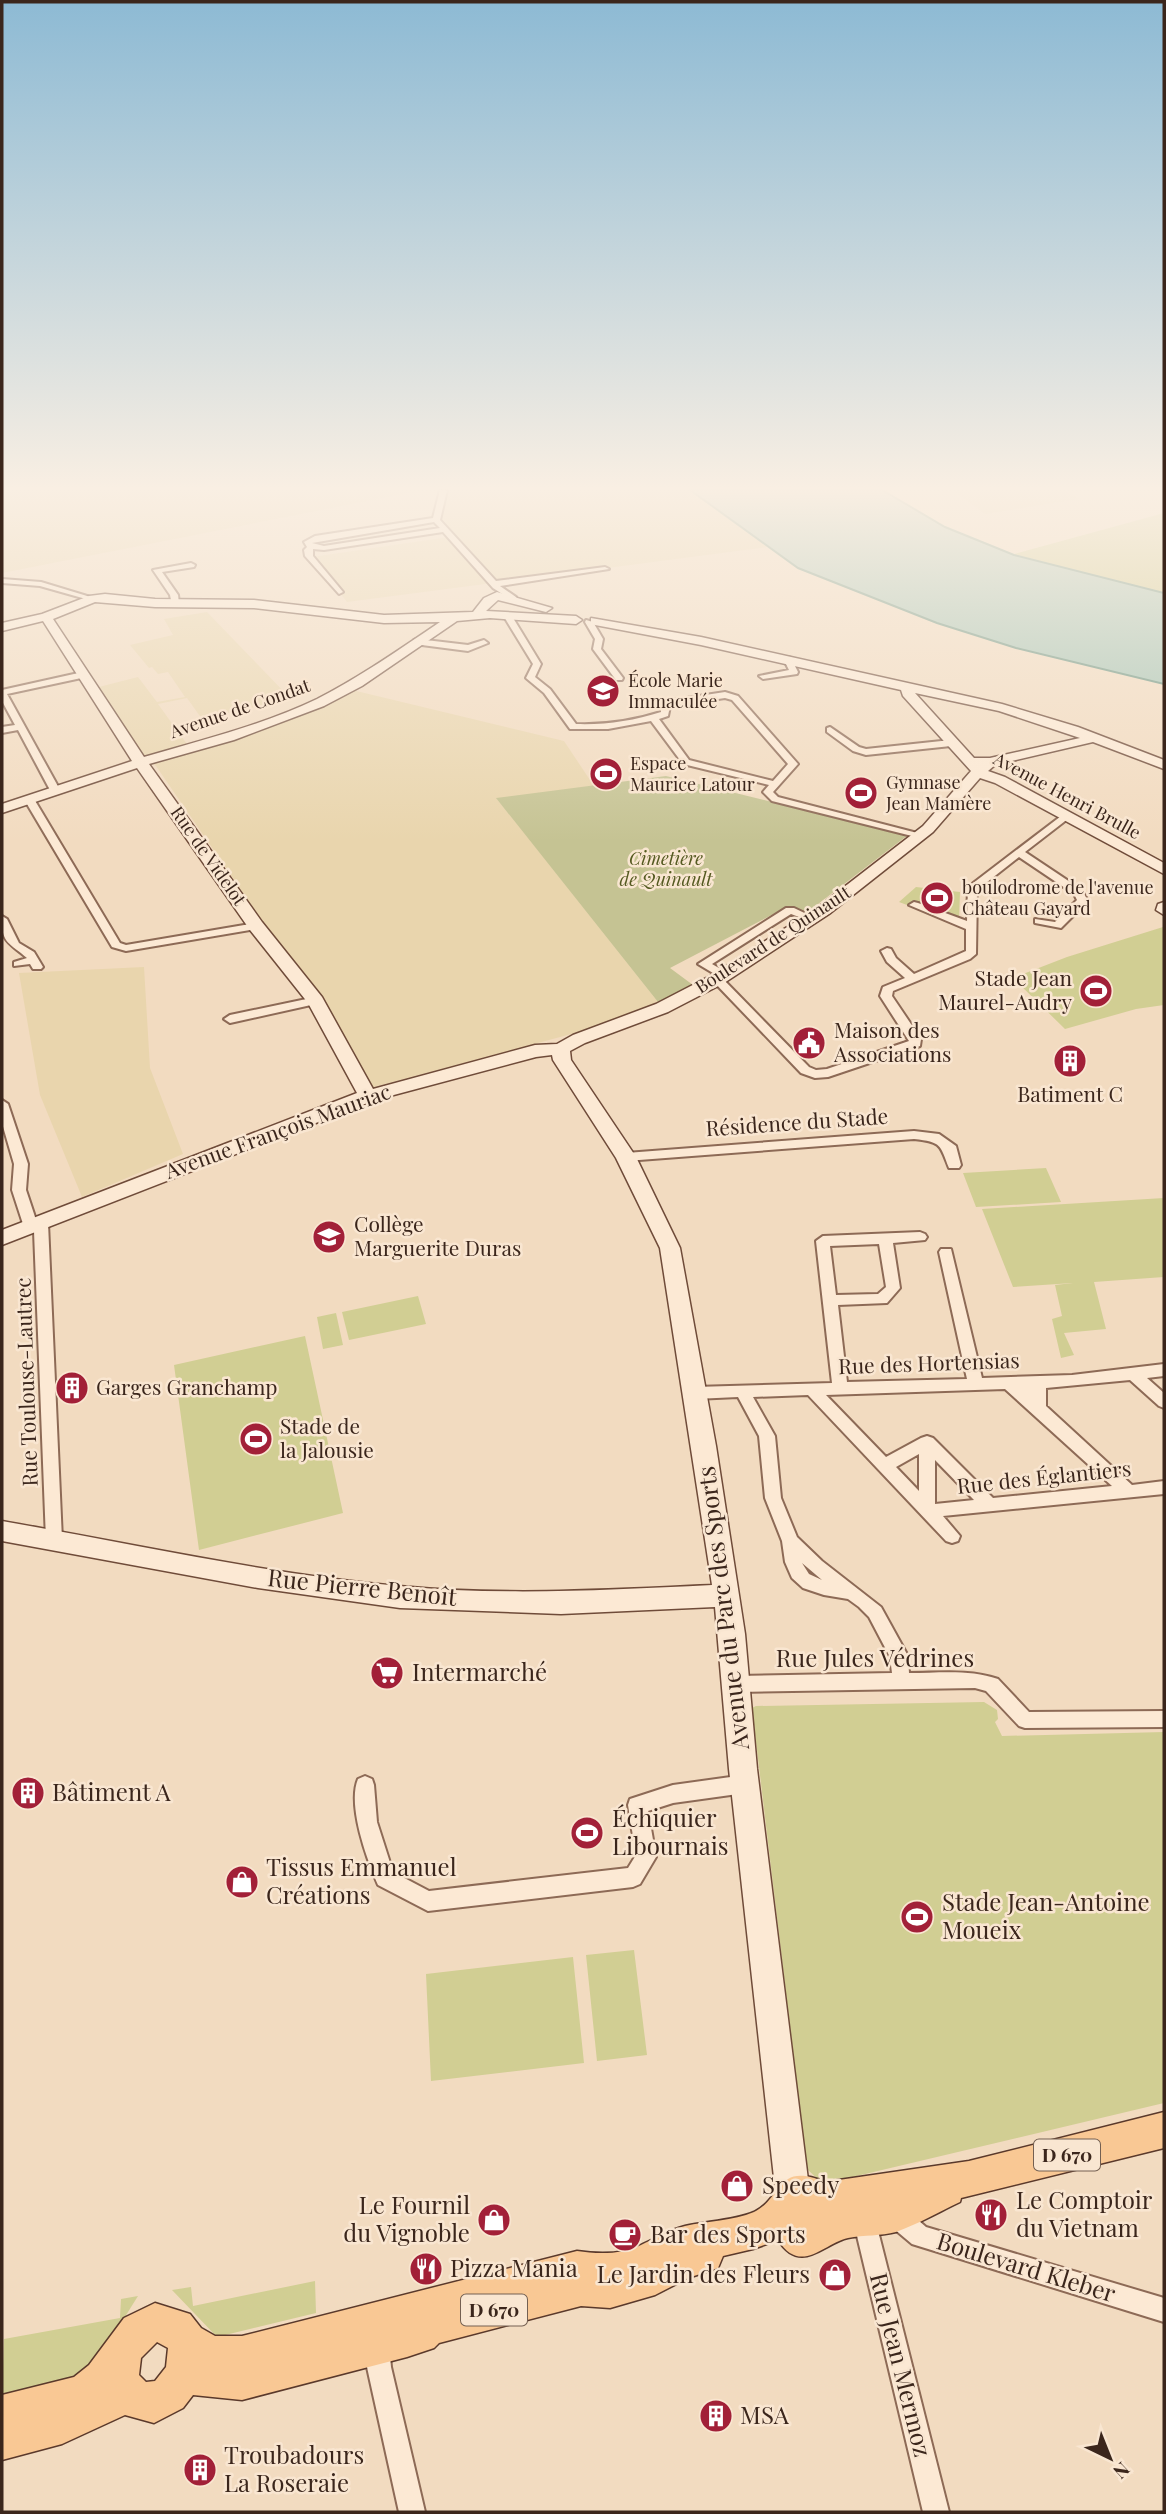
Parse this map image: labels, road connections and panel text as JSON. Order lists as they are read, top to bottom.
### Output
{
  "streets": {
    "main road": ["D 670"],
    "street": [
      "Avenue de Condat",
      "Avenue Henri Brulle",
      "Rue de Videlot",
      "Boulevard de Quinault",
      "Résidence du Stade",
      "Avenue François Mauriac",
      "Rue des Hortensias",
      "Rue Toulouse-Lautrec",
      "Rue des Églantiers",
      "Rue Pierre Benoît",
      "Avenue du Parc des Sports",
      "Rue Jules Védrines",
      "Boulevard Kleber",
      "Rue Jean Mermoz"
    ]
  },
  "crossings": [
    ["Avenue de Condat", "Rue de Videlot"],
    ["Avenue Henri Brulle", "Boulevard de Quinault"],
    ["Rue de Videlot", "Avenue François Mauriac"],
    ["Boulevard de Quinault", "Avenue François Mauriac"],
    ["Boulevard de Quinault", "Avenue du Parc des Sports"],
    ["Résidence du Stade", "Avenue du Parc des Sports"],
    ["Avenue François Mauriac", "Rue Toulouse-Lautrec"],
    ["Avenue François Mauriac", "Avenue du Parc des Sports"],
    ["Rue des Hortensias", "Avenue du Parc des Sports"],
    ["Rue Toulouse-Lautrec", "Rue Pierre Benoît"],
    ["Rue Pierre Benoît", "Avenue du Parc des Sports"],
    ["Avenue du Parc des Sports", "Rue Jules Védrines"],
    ["Avenue du Parc des Sports", "D 670"],
    ["D 670", "Boulevard Kleber"],
    ["D 670", "Rue Jean Mermoz"],
    ["Boulevard Kleber", "Rue Jean Mermoz"]
  ],
  "parks": ["Cimetière de Quinault"],
  "places": {
    "school or university": ["École Marie Immaculée", "Collège Marguerite Duras"],
    "sports": [
      "Espace Maurice Latour",
      "Gymnase Jean Mamère",
      "boulodrome de l'avenue Château Gayard",
      "Stade Jean Maurel-Audry",
      "Stade de la Jalousie",
      "Échiquier Libournais",
      "Stade Jean-Antoine Moueix"
    ],
    "public building": ["Maison des Associations"],
    "building": [
      "Batiment C",
      "Garges Granchamp",
      "Bâtiment A",
      "MSA",
      "Troubadours La Roseraie"
    ],
    "supermarket": ["Intermarché"],
    "shop": [
      "Tissus Emmanuel Créations",
      "Speedy",
      "Le Fournil du Vignoble",
      "Le Jardin des Fleurs"
    ],
    "restaurant": ["Le Comptoir du Vietnam", "Pizza Mania"],
    "cafe": ["Bar des Sports"]
  },
  "north": "bottom right"
}
